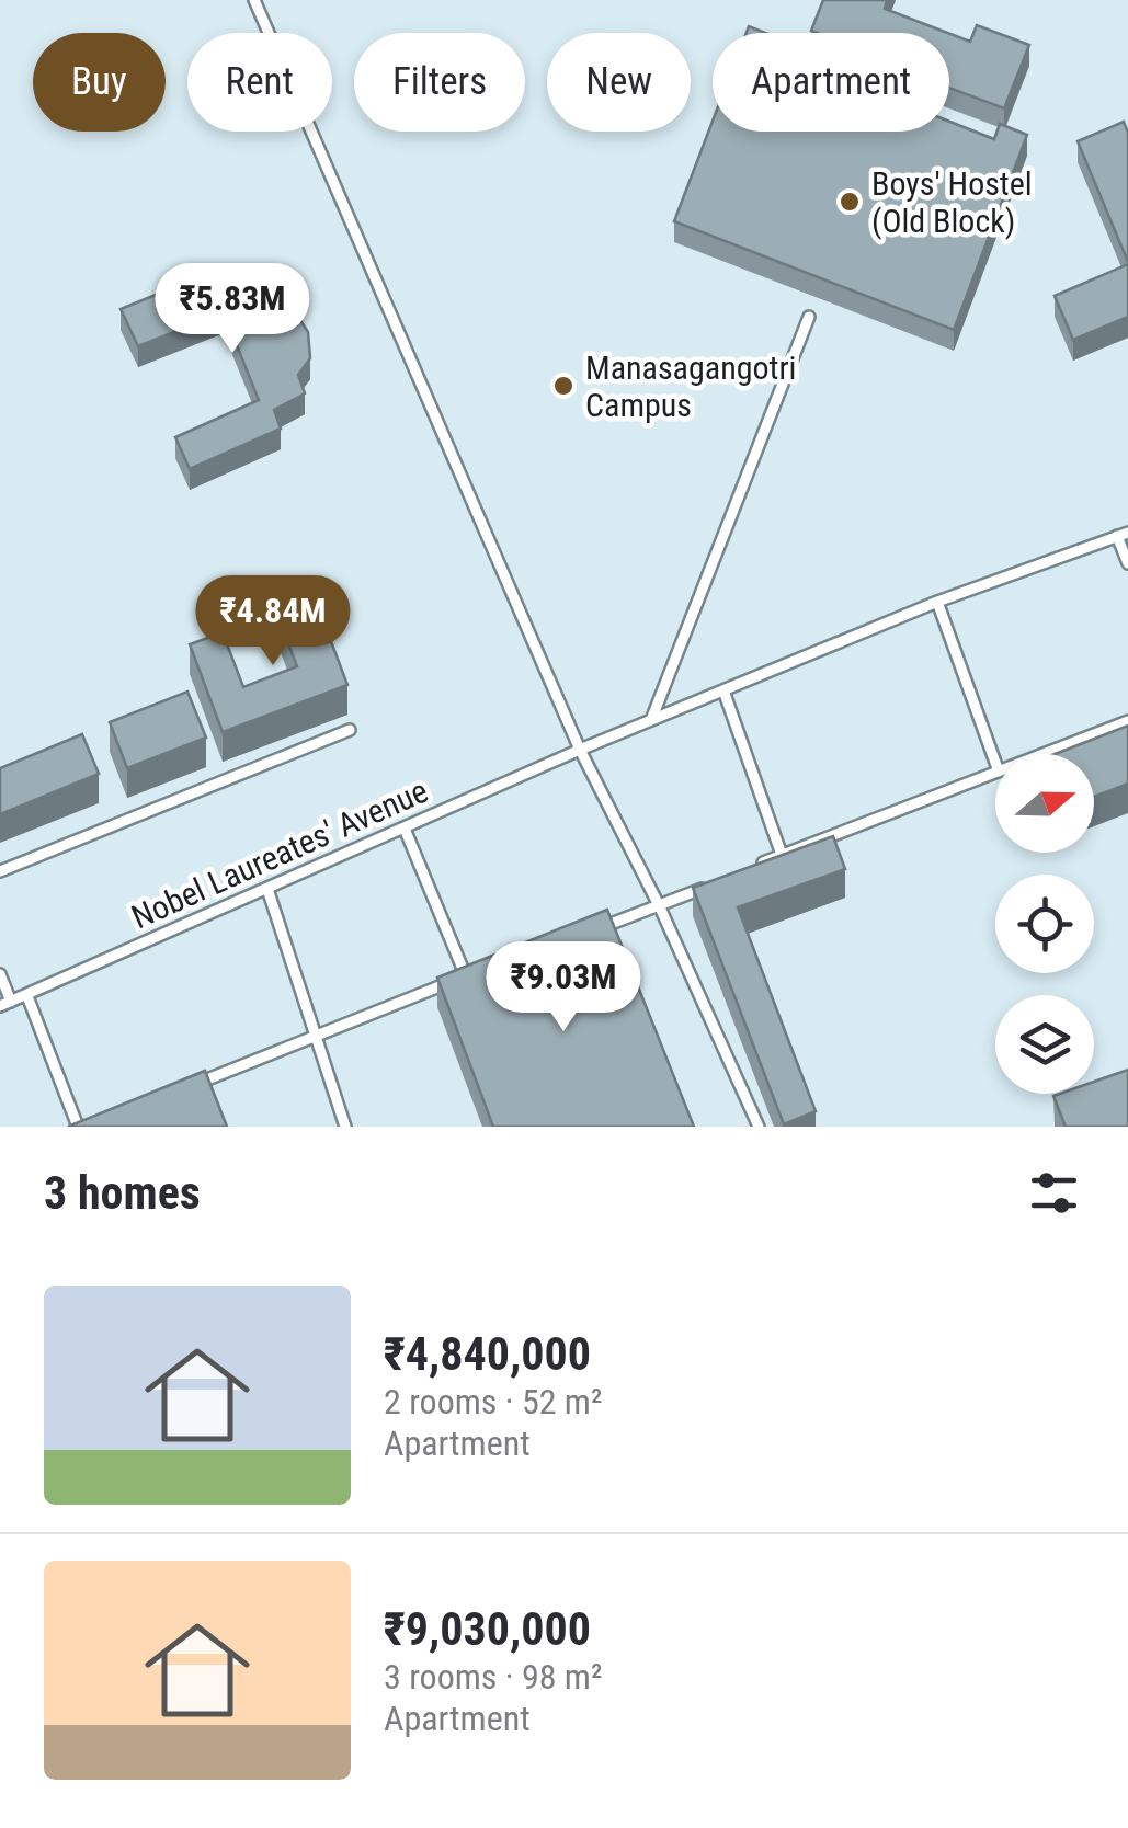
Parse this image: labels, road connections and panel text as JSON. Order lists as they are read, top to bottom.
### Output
{
  "streets": {
    "lane": ["Nobel Laureates' Avenue"]
  },
  "places": ["Boys' Hostel (Old Block)", "Manasagangotri Campus"],
  "north": "right",
  "page": {
    "chip": [
      "Buy",
      "Rent",
      "Filters",
      "New",
      "Apartment"
    ],
    "price": ["₹5.83M", "₹4.84M", "₹9.03M"],
    "heading": "3 homes",
    "list": [
      {
        "name": "₹4,840,000",
        "note": "2 rooms · 52 m² · Apartment"
      },
      {
        "name": "₹9,030,000",
        "note": "3 rooms · 98 m² · Apartment"
      }
    ]
  }
}
